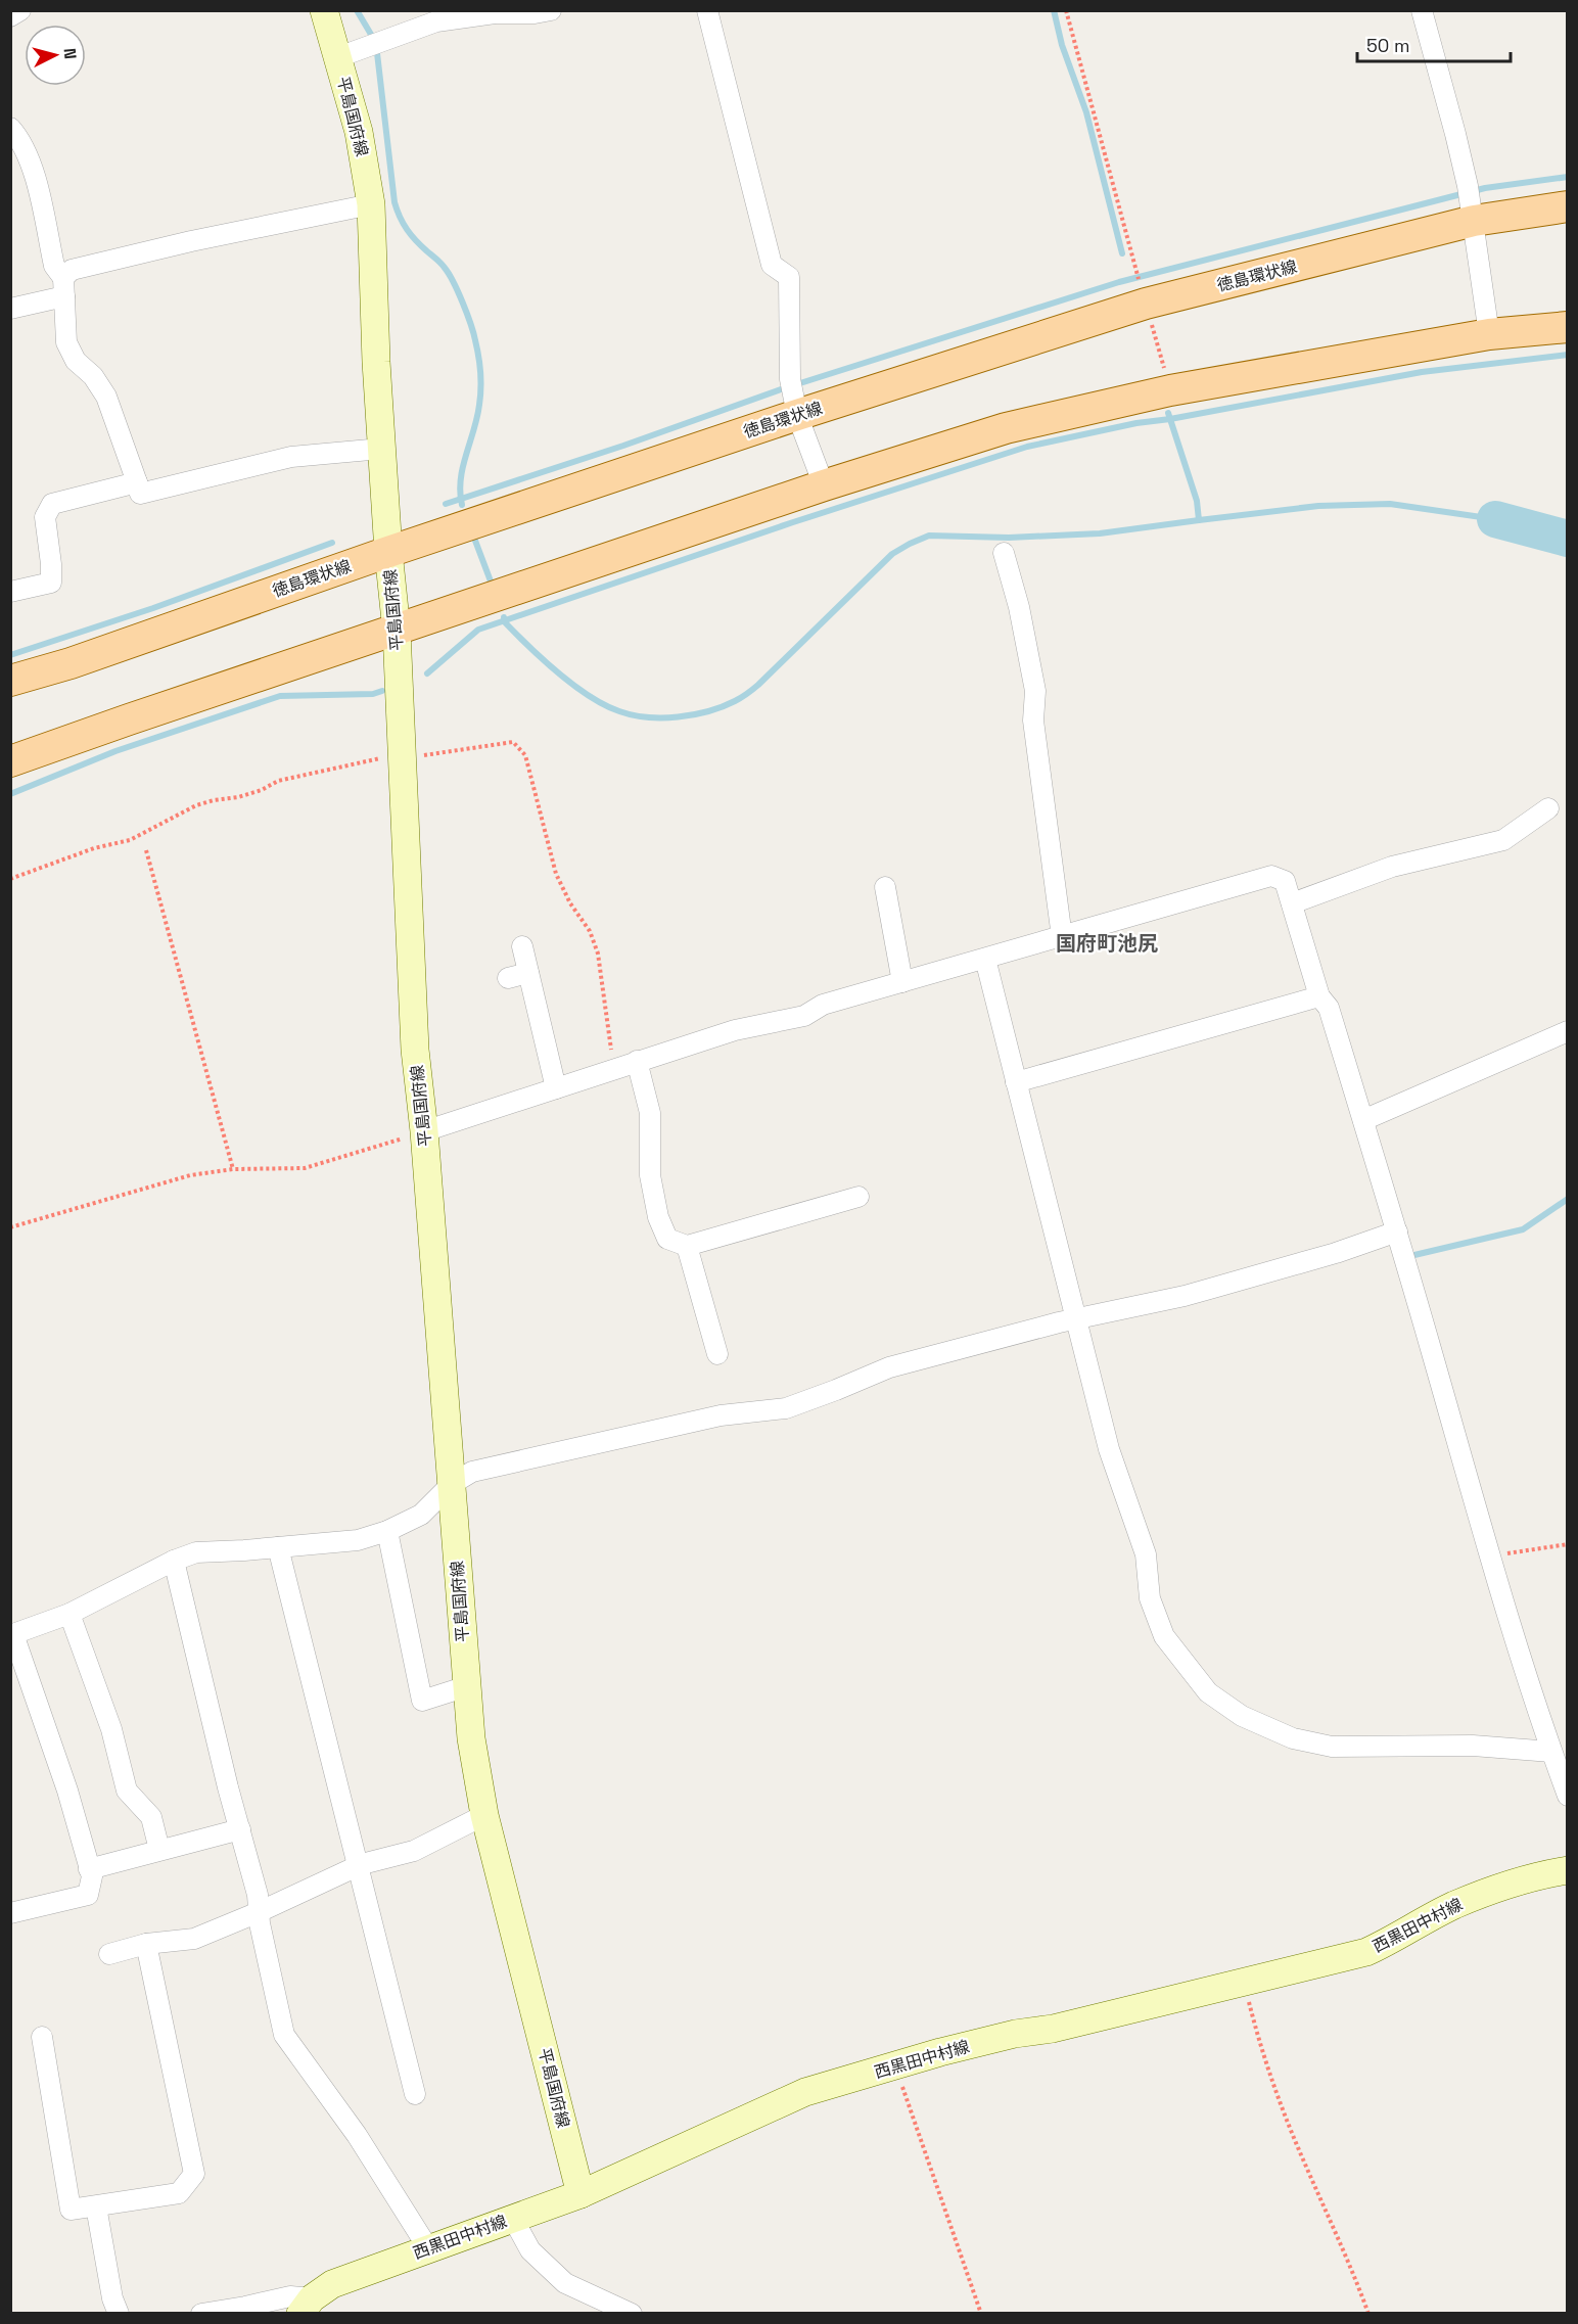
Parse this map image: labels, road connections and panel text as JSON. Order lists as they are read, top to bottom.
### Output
{
  "streets": {
    "main road": ["平島国府線", "徳島環状線", "西黒田中村線"]
  },
  "crossings": [
    ["平島国府線", "徳島環状線"],
    ["平島国府線", "西黒田中村線"]
  ],
  "districts": ["国府町池尻"],
  "scale_bar": "50 m",
  "north": "right"
}
